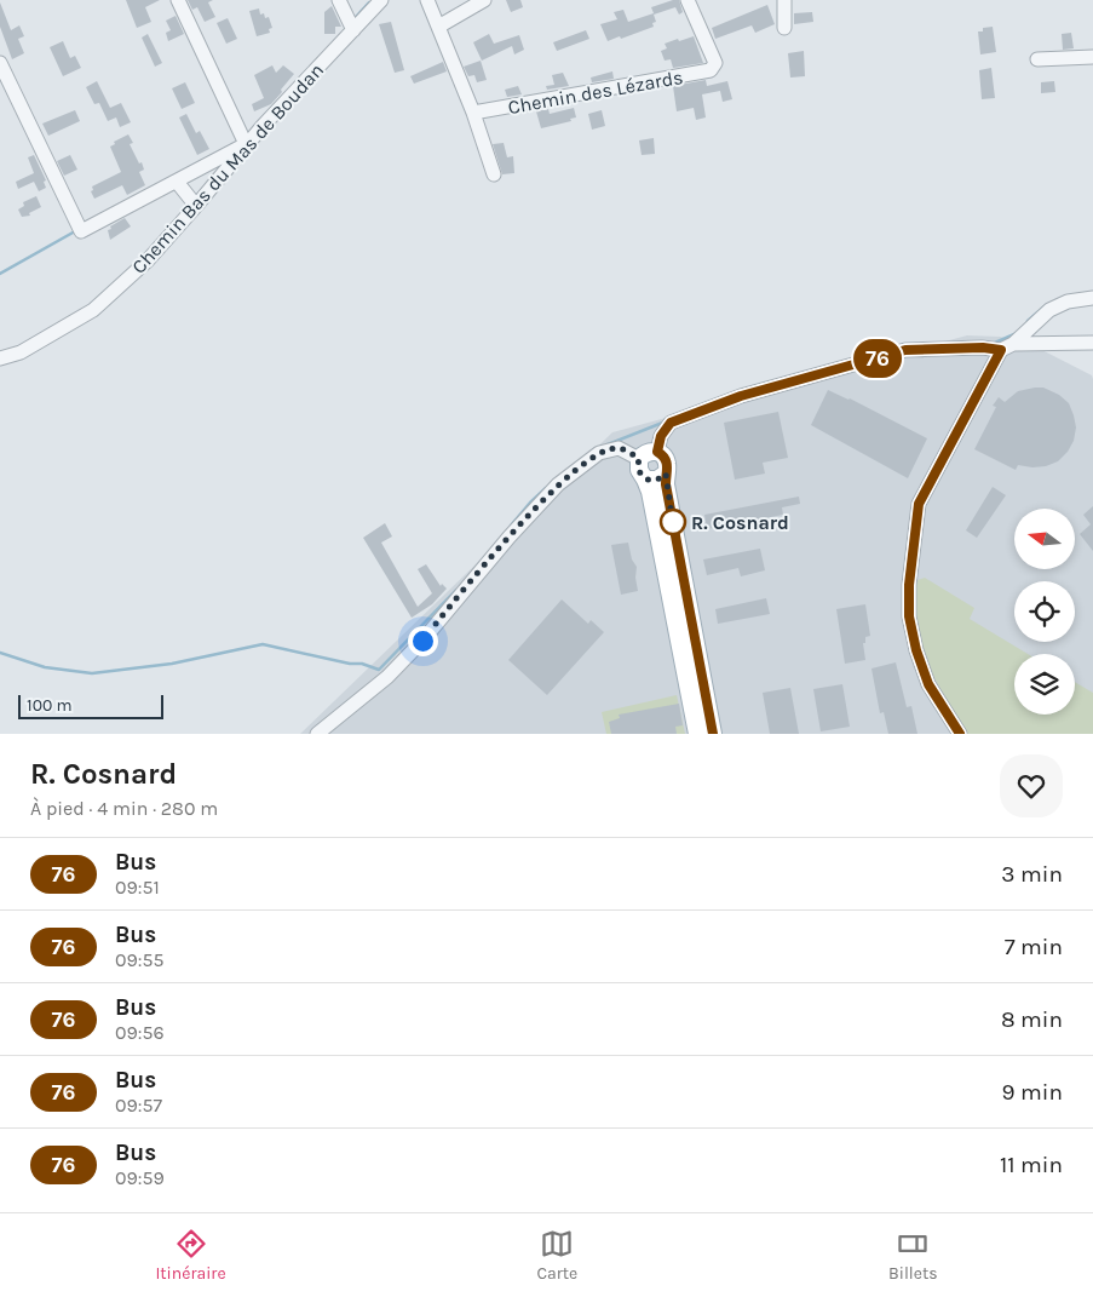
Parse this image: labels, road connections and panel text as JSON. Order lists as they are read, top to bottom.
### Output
{
  "streets": {
    "street": ["Chemin des Lézards", "Chemin Bas du Mas de Boudan"]
  },
  "places": ["R. Cosnard"],
  "lines": ["bus line 76"],
  "scale_bar": "100 m",
  "north": "left",
  "page": {
    "on_map": "76",
    "scale": "100 m",
    "heading": ["R. Cosnard", "À pied · 4 min · 280 m"],
    "list": [
      {
        "mark": "76",
        "name": "Bus",
        "note": "09:51",
        "value": "3 min"
      },
      {
        "mark": "76",
        "name": "Bus",
        "note": "09:55",
        "value": "7 min"
      },
      {
        "mark": "76",
        "name": "Bus",
        "note": "09:56",
        "value": "8 min"
      },
      {
        "mark": "76",
        "name": "Bus",
        "note": "09:57",
        "value": "9 min"
      },
      {
        "mark": "76",
        "name": "Bus",
        "note": "09:59",
        "value": "11 min"
      }
    ],
    "tabs": ["Itinéraire", "Carte", "Billets"]
  }
}
